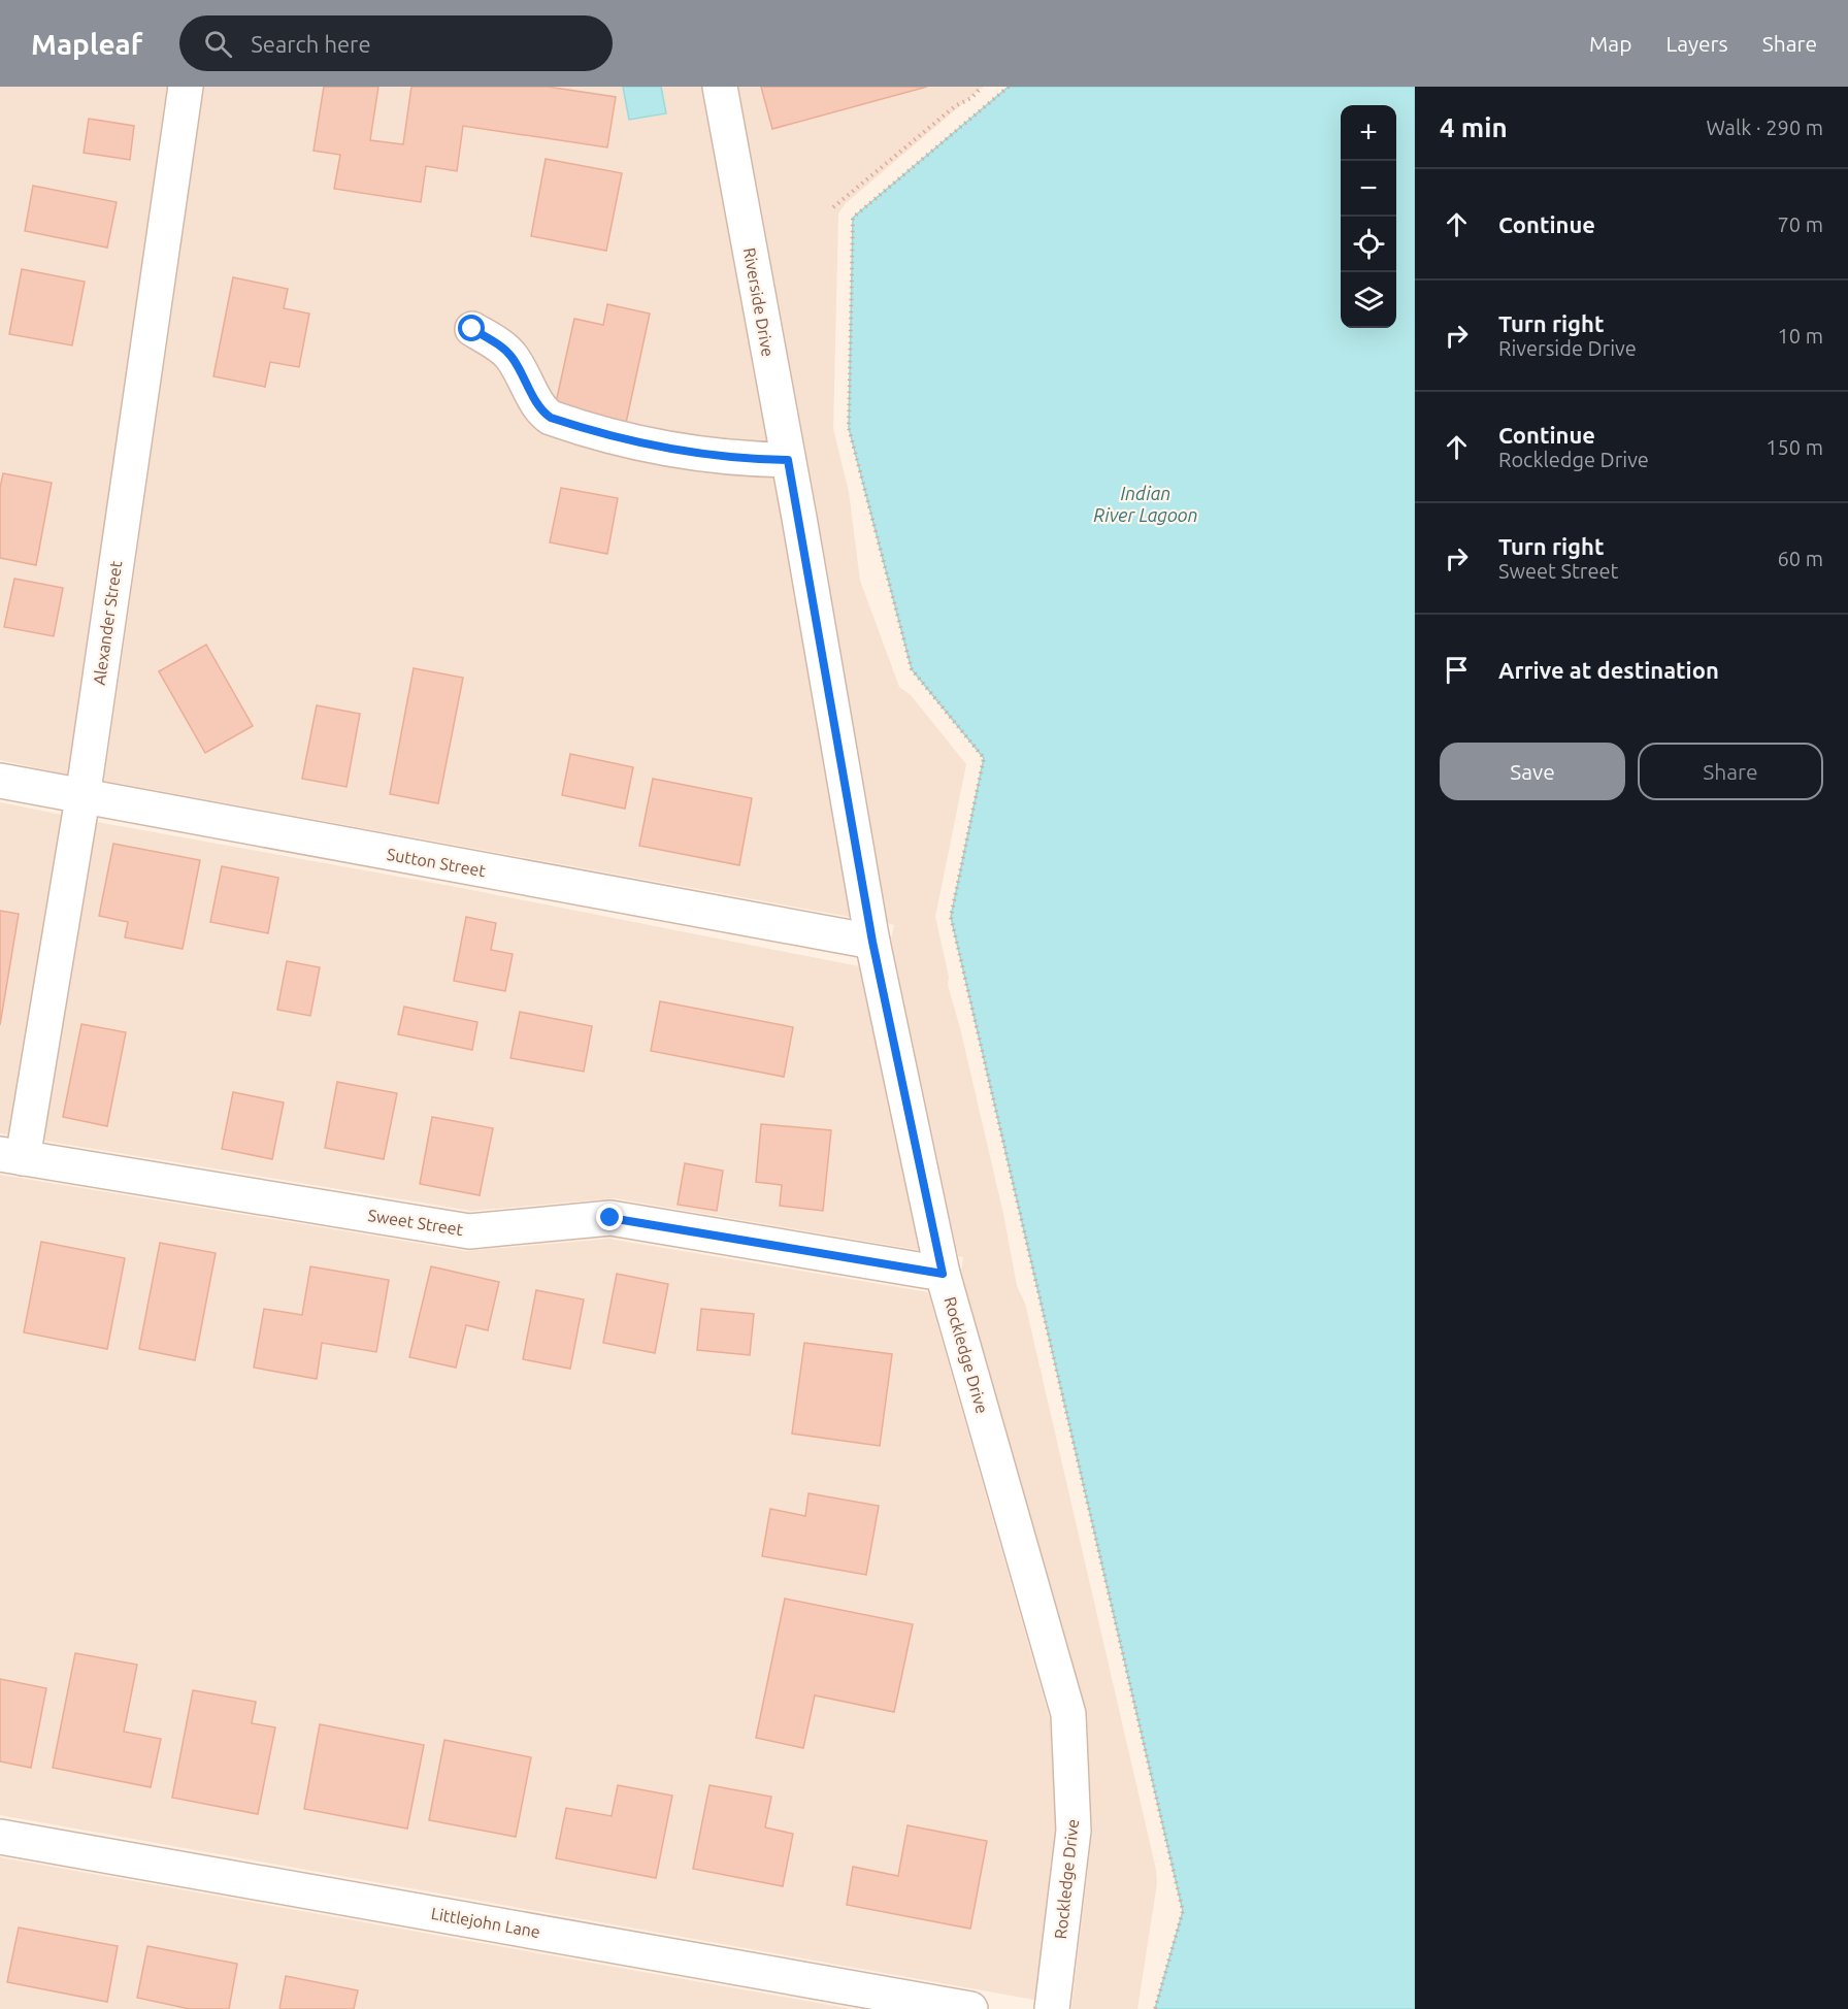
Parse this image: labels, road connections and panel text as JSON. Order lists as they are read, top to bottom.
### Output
{
  "streets": {
    "street": [
      "Riverside Drive",
      "Alexander Street",
      "Sutton Street",
      "Sweet Street",
      "Rockledge Drive",
      "Littlejohn Lane"
    ]
  },
  "crossings": [
    ["Riverside Drive", "Rockledge Drive"],
    ["Alexander Street", "Sutton Street"],
    ["Alexander Street", "Sweet Street"],
    ["Sutton Street", "Rockledge Drive"],
    ["Sweet Street", "Rockledge Drive"]
  ],
  "water": ["Indian River Lagoon"],
  "page": {
    "header": "Mapleaf",
    "search": "Search here",
    "nav": ["Map", "Layers", "Share"],
    "heading": ["4 min", "Walk · 290 m"],
    "map_buttons": ["+", "−"],
    "list": [
      ["Continue", "70 m"],
      ["Turn right", "Riverside Drive", "10 m"],
      ["Continue", "Rockledge Drive", "150 m"],
      ["Turn right", "Sweet Street", "60 m"],
      "Arrive at destination"
    ],
    "buttons": ["Save", "Share"]
  }
}
